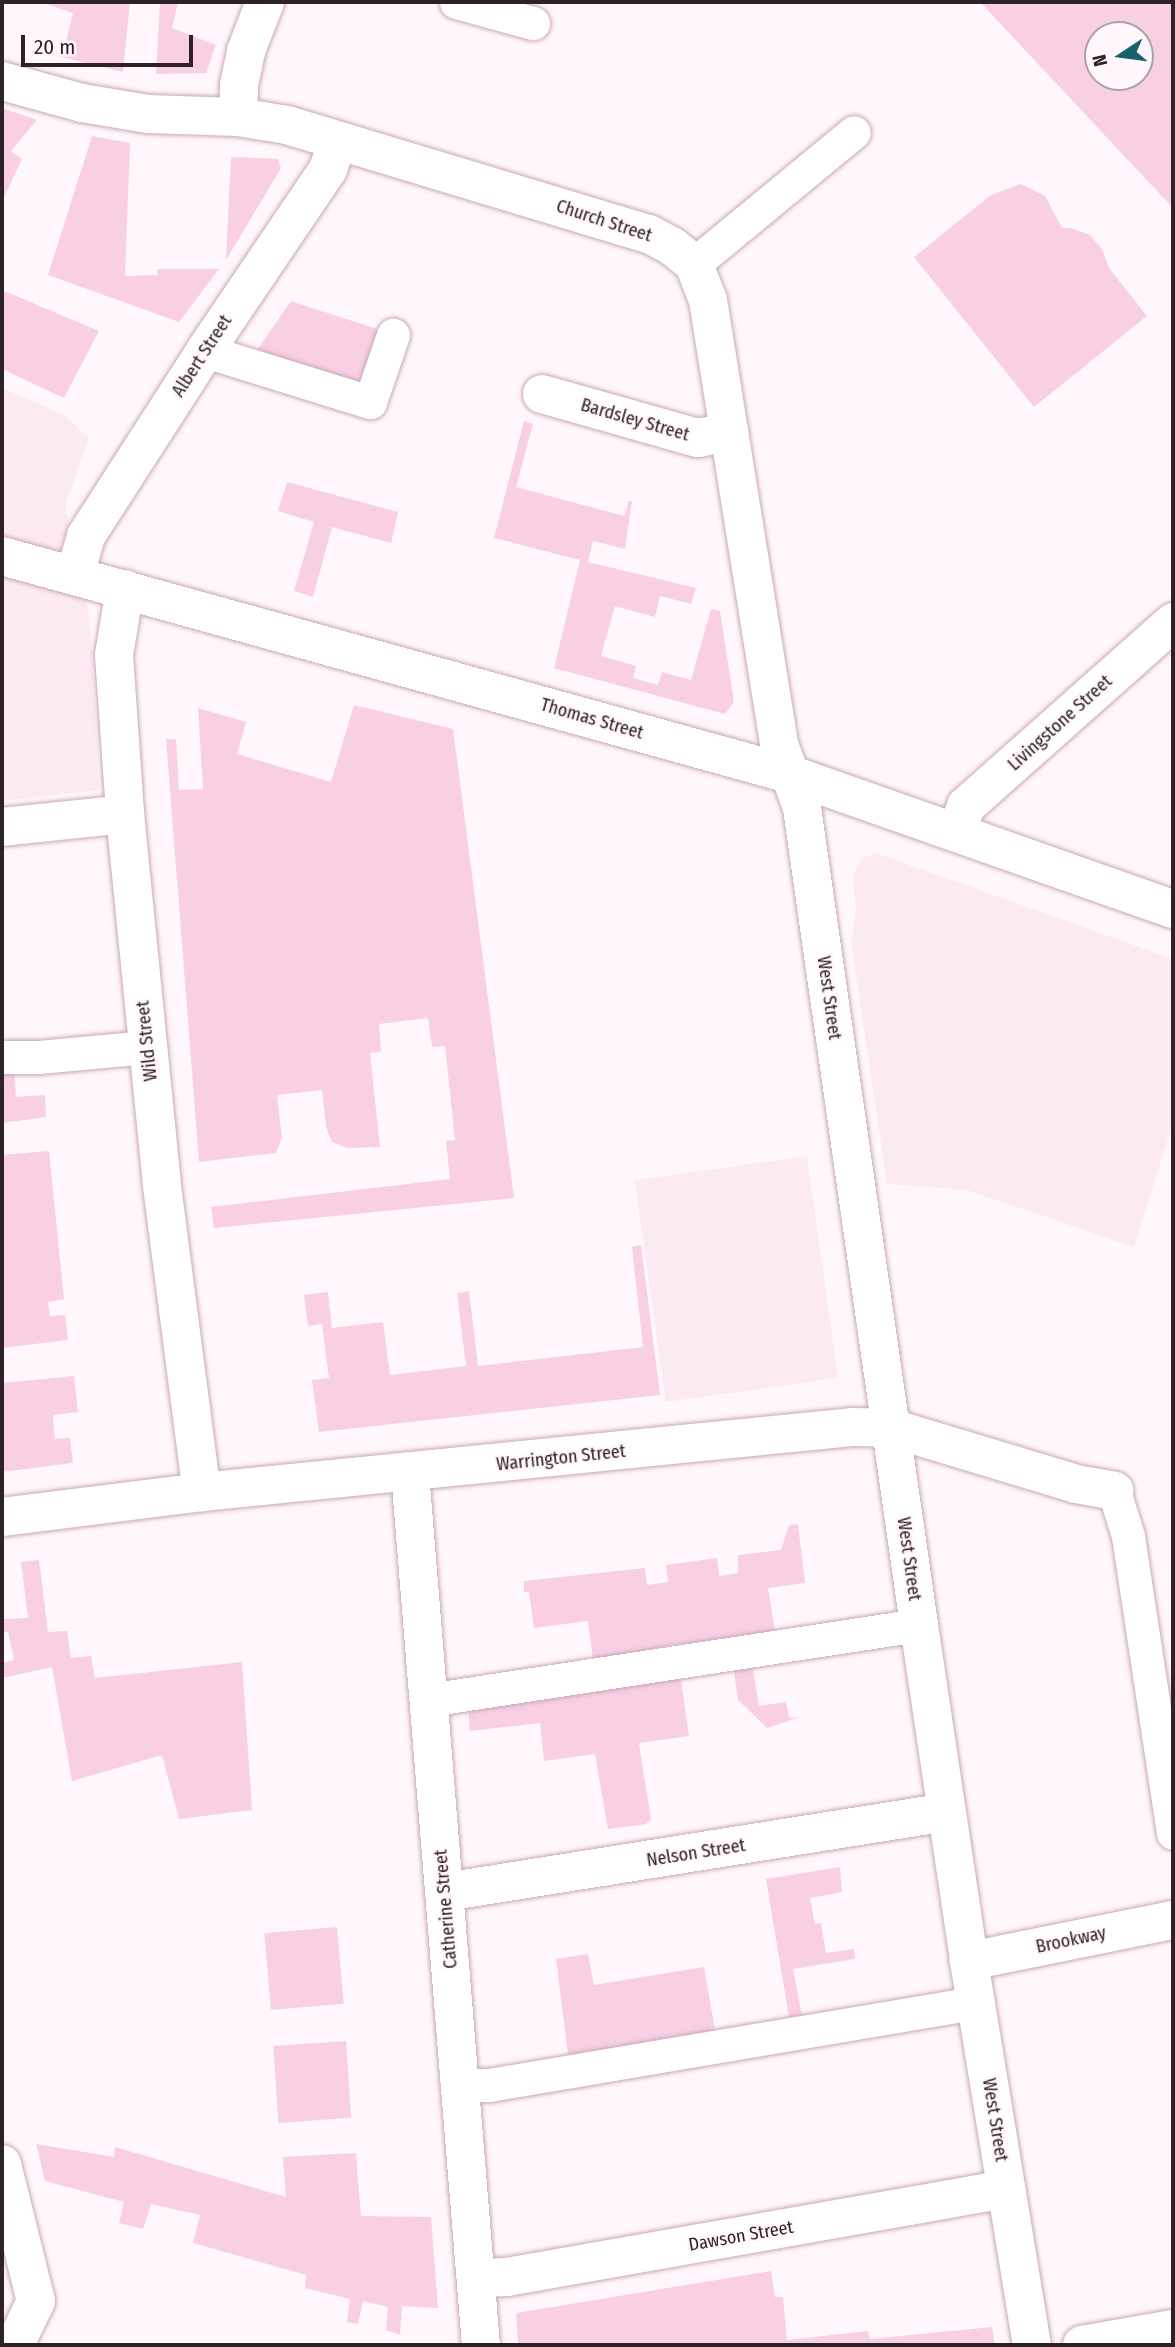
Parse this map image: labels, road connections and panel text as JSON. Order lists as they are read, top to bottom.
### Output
{
  "streets": {
    "street": [
      "Church Street",
      "Albert Street",
      "Bardsley Street",
      "Thomas Street",
      "Livingstone Street",
      "West Street",
      "Wild Street",
      "Warrington Street",
      "Nelson Street",
      "Catherine Street",
      "Brookway",
      "Dawson Street"
    ]
  },
  "crossings": [
    ["Church Street", "Albert Street"],
    ["Albert Street", "Thomas Street"],
    ["Thomas Street", "Livingstone Street"],
    ["Thomas Street", "West Street"],
    ["Thomas Street", "Wild Street"],
    ["West Street", "Warrington Street"],
    ["West Street", "Nelson Street"],
    ["West Street", "Brookway"],
    ["West Street", "Dawson Street"],
    ["Wild Street", "Warrington Street"],
    ["Warrington Street", "Catherine Street"],
    ["Nelson Street", "Catherine Street"],
    ["Catherine Street", "Dawson Street"]
  ],
  "scale_bar": "20 m",
  "north": "left"
}
